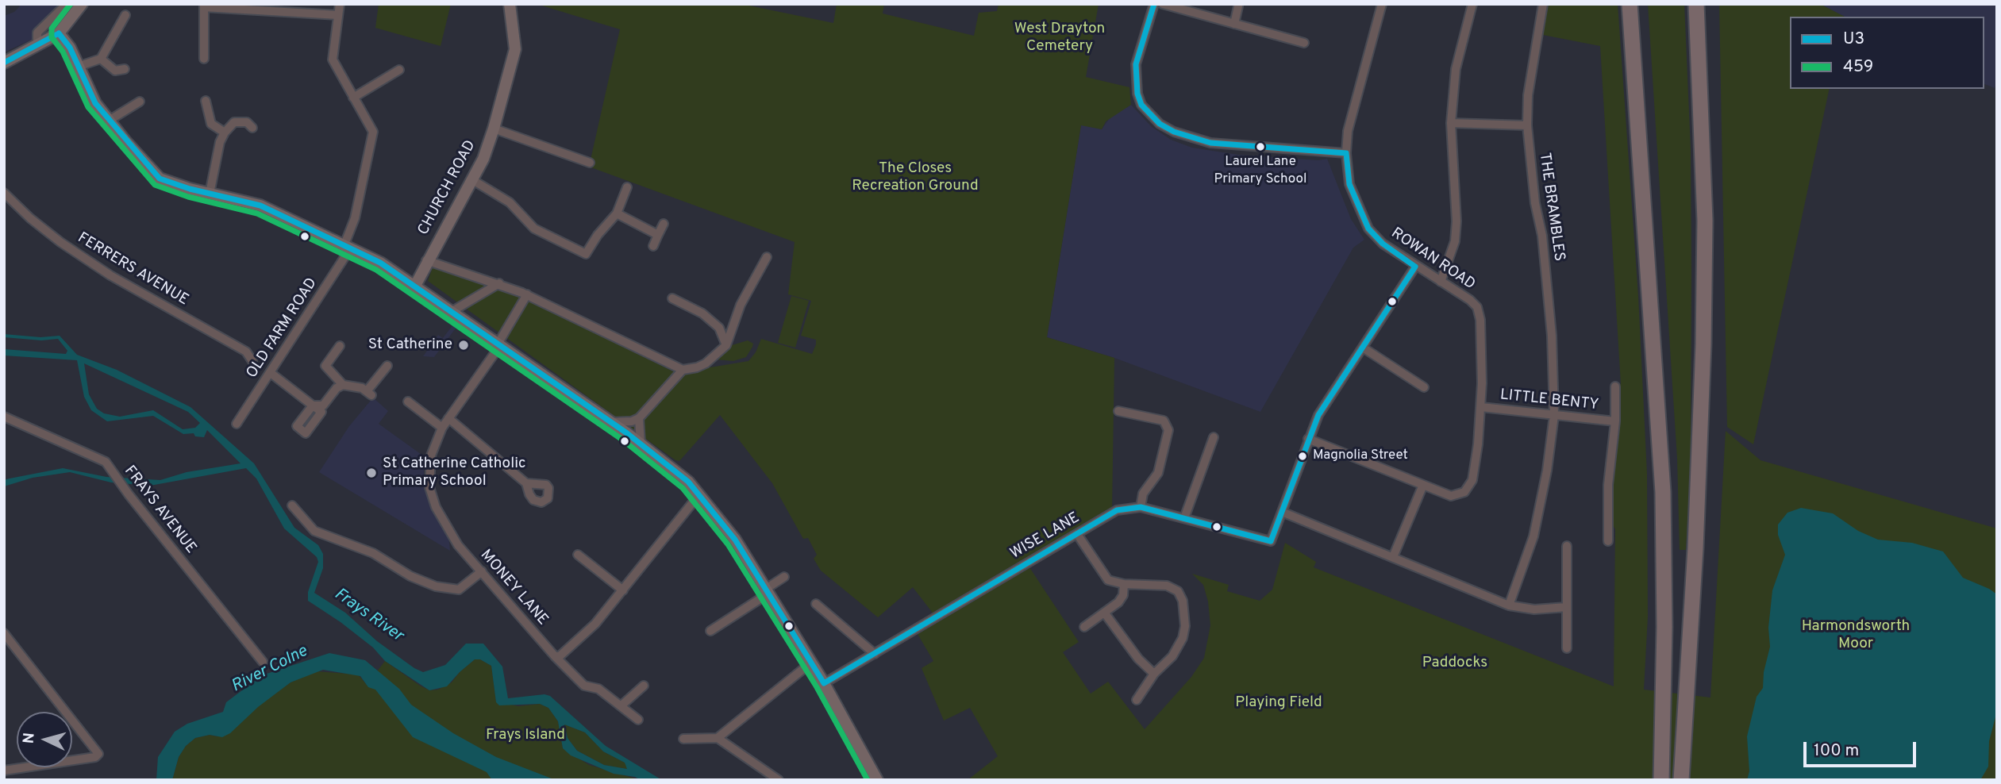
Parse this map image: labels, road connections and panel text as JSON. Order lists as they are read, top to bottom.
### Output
{
  "streets": {
    "street": [
      "CHURCH ROAD",
      "THE BRAMBLES",
      "ROWAN ROAD",
      "FERRERS AVENUE",
      "OLD FARM ROAD",
      "LITTLE BENTY",
      "FRAYS AVENUE",
      "WISE LANE",
      "MONEY LANE"
    ]
  },
  "crossings": [
    ["THE BRAMBLES", "LITTLE BENTY"],
    ["ROWAN ROAD", "LITTLE BENTY"]
  ],
  "water": ["Frays River", "River Colne"],
  "parks": [
    "West Drayton Cemetery",
    "The Closes Recreation Ground",
    "Harmondsworth Moor",
    "Paddocks",
    "Playing Field",
    "Frays Island"
  ],
  "places": [
    "Laurel Lane Primary School",
    "St Catherine",
    "Magnolia Street",
    "St Catherine Catholic Primary School"
  ],
  "lines": ["transit line U3", "transit line 459"],
  "legend": ["U3", "459"],
  "scale_bar": "100 m",
  "north": "left"
}
